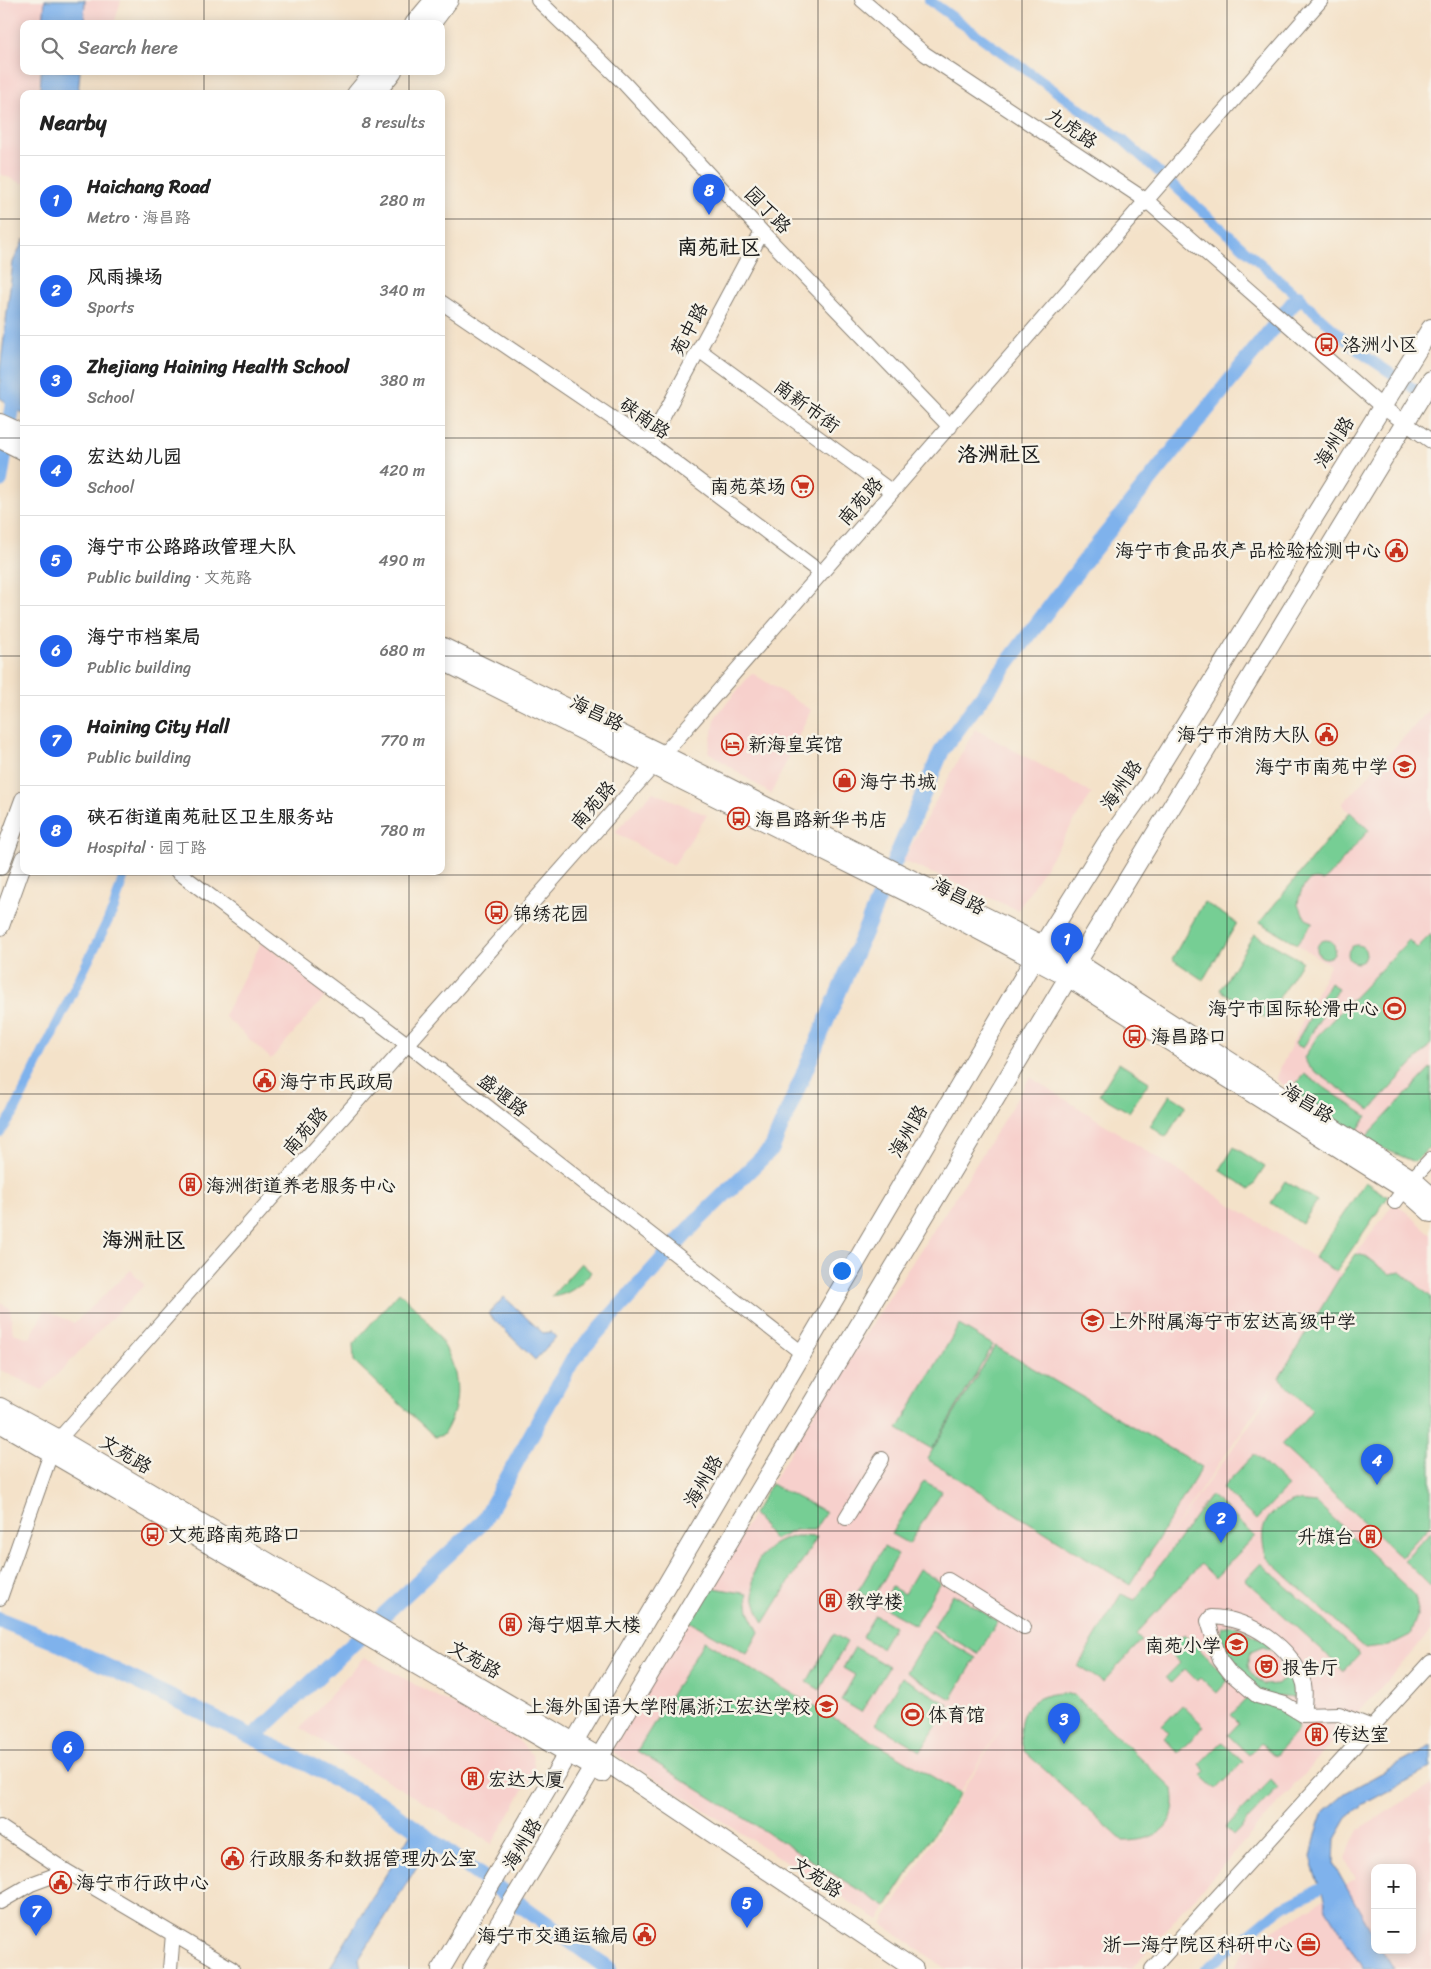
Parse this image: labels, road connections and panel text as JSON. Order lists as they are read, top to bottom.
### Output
{
  "streets": {
    "main road": ["海州路", "海昌路", "文苑路"],
    "street": [
      "九虎路",
      "园丁路",
      "苑中路",
      "南新市街",
      "硖南路",
      "南苑路",
      "盛堰路"
    ]
  },
  "crossings": [
    ["九虎路", "海州路"],
    ["九虎路", "南苑路"],
    ["园丁路", "苑中路"],
    ["园丁路", "南苑路"],
    ["苑中路", "南新市街"],
    ["苑中路", "硖南路"],
    ["南新市街", "南苑路"],
    ["硖南路", "南苑路"],
    ["海州路", "海昌路"],
    ["海州路", "盛堰路"],
    ["海州路", "文苑路"],
    ["南苑路", "海昌路"],
    ["南苑路", "盛堰路"],
    ["南苑路", "文苑路"]
  ],
  "districts": ["南苑社区", "洛洲社区", "海洲社区"],
  "places": {
    "bus stop": [
      "洛洲小区",
      "海昌路新华书店",
      "锦绣花园",
      "海昌路口",
      "文苑路南苑路口"
    ],
    "supermarket": ["南苑菜场"],
    "public building": [
      "海宁市食品农产品检验检测中心",
      "海宁市消防大队",
      "海宁市民政局",
      "行政服务和数据管理办公室",
      "海宁市行政中心",
      "海宁市交通运输局"
    ],
    "hotel": ["新海皇宾馆"],
    "school or university": [
      "海宁市南苑中学",
      "上外附属海宁市宏达高级中学",
      "南苑小学",
      "上海外国语大学附属浙江宏达学校"
    ],
    "shop": ["海宁书城"],
    "sports": ["海宁市国际轮滑中心", "体育馆"],
    "building": [
      "海洲街道养老服务中心",
      "升旗台",
      "教学楼",
      "海宁烟草大楼",
      "传达室",
      "宏达大厦"
    ],
    "theatre": ["报告厅"],
    "office": ["浙一海宁院区科研中心"]
  },
  "page": {
    "search": "Search here",
    "heading": ["Nearby", "8 results"],
    "list": [
      {
        "mark": "1",
        "name": "Haichang Road",
        "note": "Metro · 海昌路",
        "value": "280 m"
      },
      {
        "mark": "2",
        "name": "风雨操场",
        "note": "Sports",
        "value": "340 m"
      },
      {
        "mark": "3",
        "name": "Zhejiang Haining Health School",
        "note": "School",
        "value": "380 m"
      },
      {
        "mark": "4",
        "name": "宏达幼儿园",
        "note": "School",
        "value": "420 m"
      },
      {
        "mark": "5",
        "name": "海宁市公路路政管理大队",
        "note": "Public building · 文苑路",
        "value": "490 m"
      },
      {
        "mark": "6",
        "name": "海宁市档案局",
        "note": "Public building",
        "value": "680 m"
      },
      {
        "mark": "7",
        "name": "Haining City Hall",
        "note": "Public building",
        "value": "770 m"
      },
      {
        "mark": "8",
        "name": "硖石街道南苑社区卫生服务站",
        "note": "Hospital · 园丁路",
        "value": "780 m"
      }
    ],
    "pins": [
      "8",
      "1",
      "4",
      "2",
      "3",
      "6",
      "5",
      "7"
    ],
    "map_buttons": ["+", "−"]
  }
}
